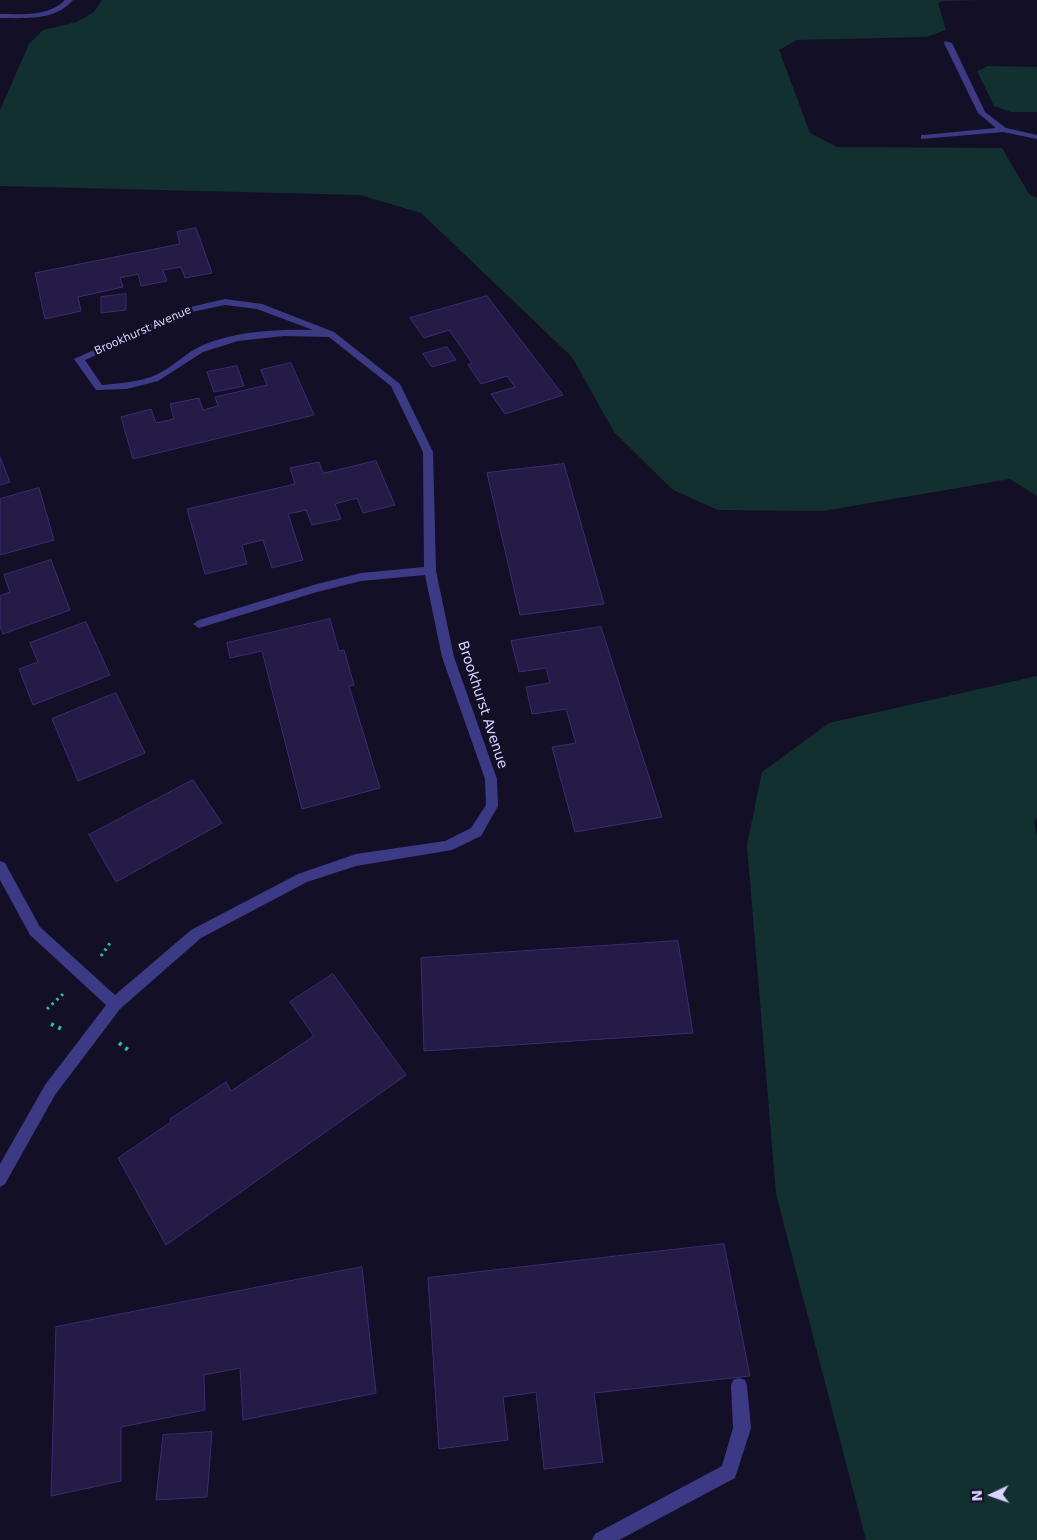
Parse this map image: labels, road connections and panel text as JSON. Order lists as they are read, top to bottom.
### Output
{
  "streets": {
    "street": ["Brookhurst Avenue"]
  },
  "north": "left"
}
